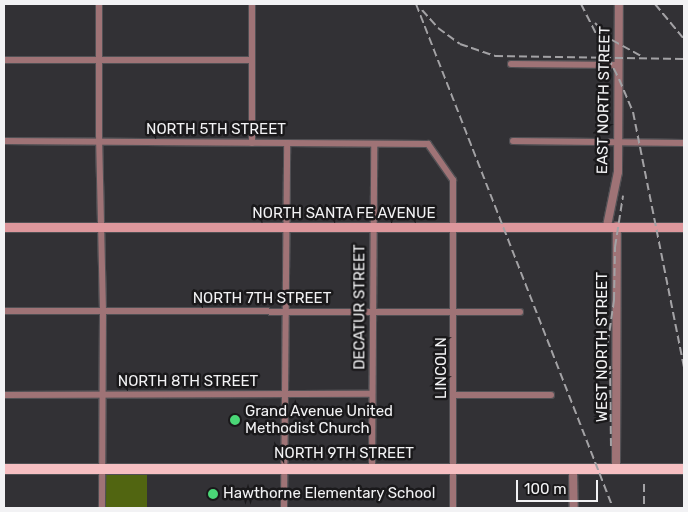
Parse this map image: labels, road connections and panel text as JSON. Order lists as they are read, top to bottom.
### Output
{
  "streets": {
    "main road": ["NORTH SANTA FE AVENUE", "NORTH 9TH STREET"],
    "street": [
      "EAST NORTH STREET",
      "NORTH 5TH STREET",
      "NORTH 7TH STREET",
      "DECATUR STREET",
      "WEST NORTH STREET",
      "LINCOLN",
      "NORTH 8TH STREET"
    ]
  },
  "crossings": [
    ["EAST NORTH STREET", "NORTH SANTA FE AVENUE"],
    ["EAST NORTH STREET", "WEST NORTH STREET"],
    ["NORTH 5TH STREET", "DECATUR STREET"],
    ["NORTH 5TH STREET", "LINCOLN"],
    ["NORTH SANTA FE AVENUE", "DECATUR STREET"],
    ["NORTH SANTA FE AVENUE", "WEST NORTH STREET"],
    ["NORTH SANTA FE AVENUE", "LINCOLN"],
    ["NORTH 7TH STREET", "DECATUR STREET"],
    ["NORTH 7TH STREET", "LINCOLN"],
    ["DECATUR STREET", "NORTH 8TH STREET"],
    ["DECATUR STREET", "NORTH 9TH STREET"],
    ["WEST NORTH STREET", "NORTH 9TH STREET"],
    ["LINCOLN", "NORTH 9TH STREET"]
  ],
  "places": ["Grand Avenue United Methodist Church", "Hawthorne Elementary School"],
  "scale_bar": "100 m"
}
